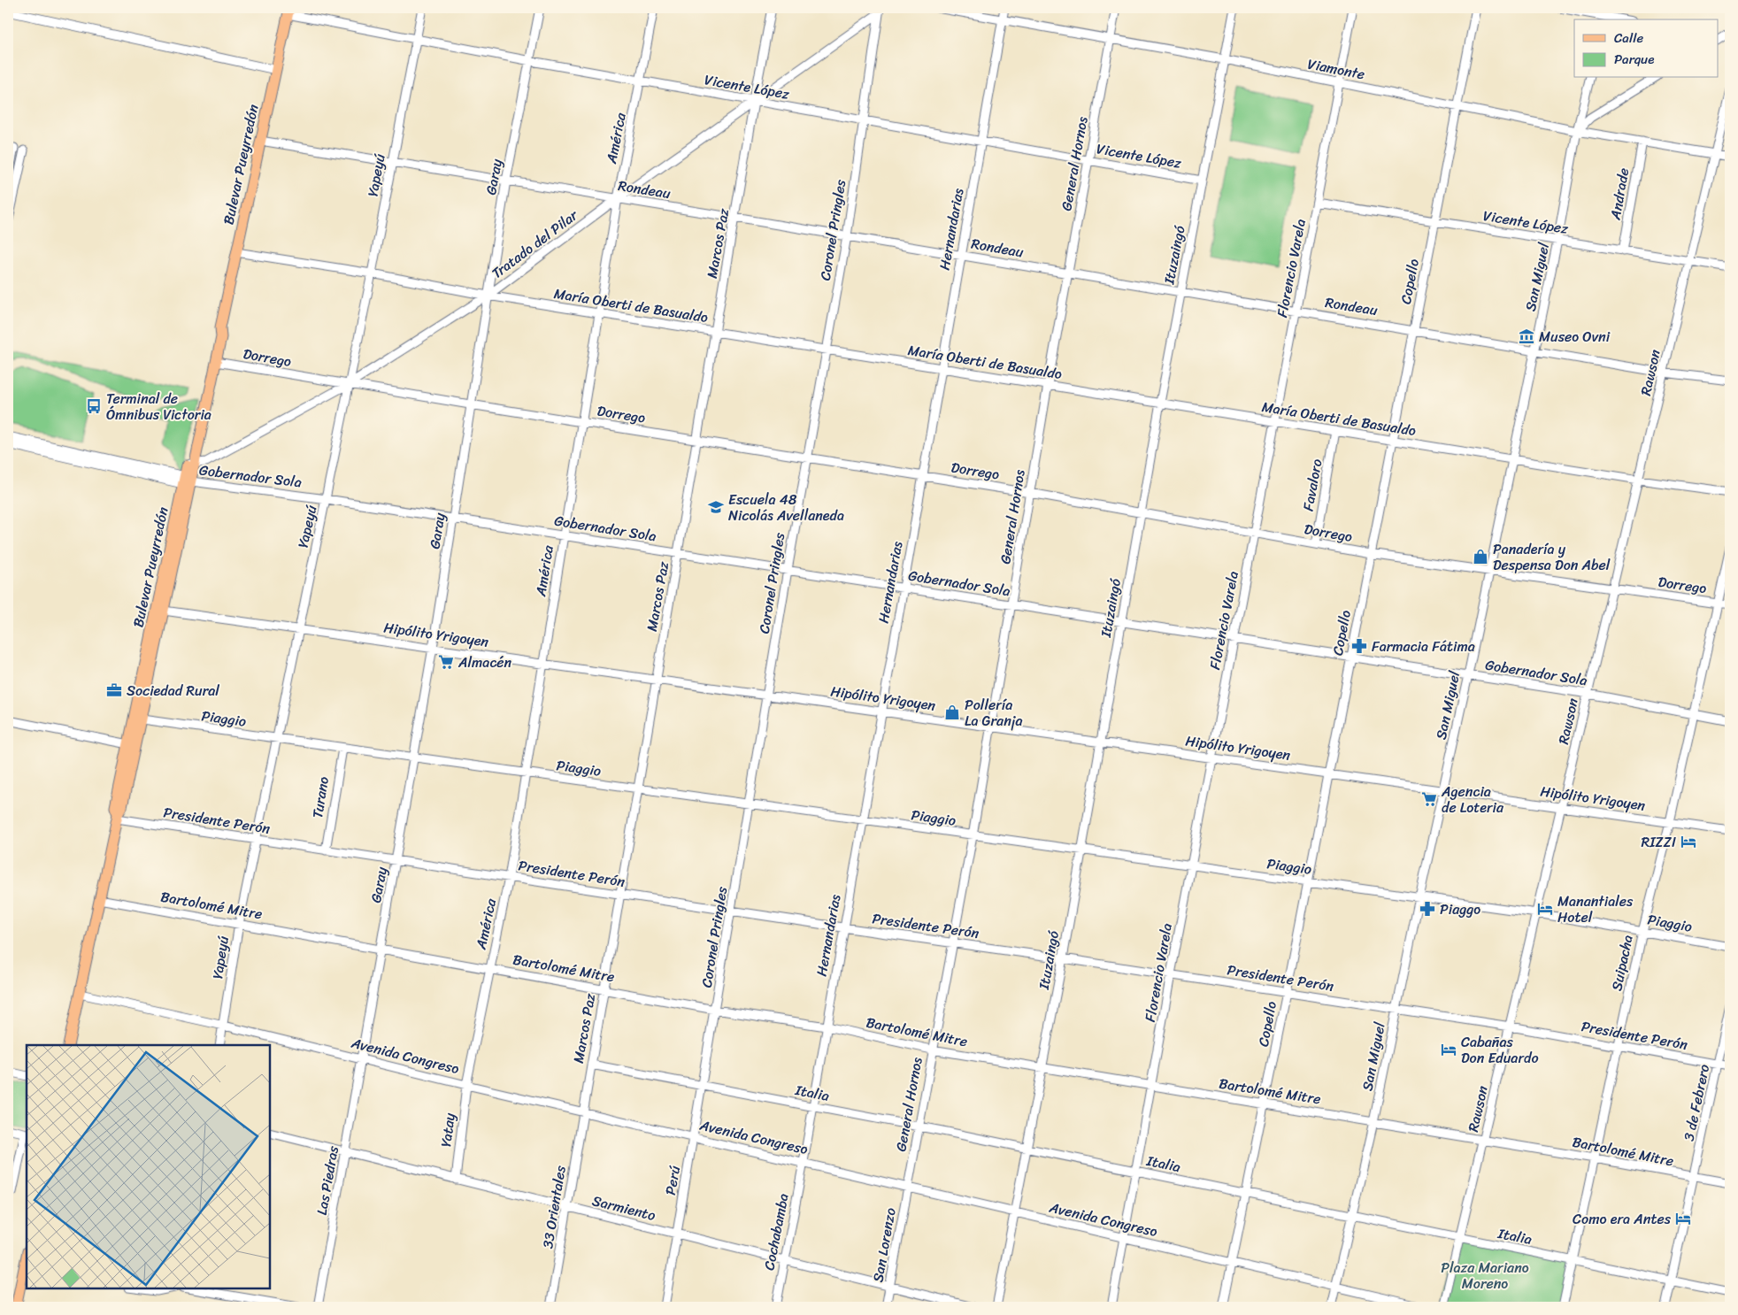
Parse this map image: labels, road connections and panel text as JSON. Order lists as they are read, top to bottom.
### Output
{
  "streets": {
    "main road": ["Bulevar Pueyrredón"],
    "street": [
      "Viamonte",
      "Vicente López",
      "América",
      "General Hornos",
      "Yapeyú",
      "Garay",
      "Rondeau",
      "Andrade",
      "Hernandarias",
      "Coronel Pringles",
      "Marcos Paz",
      "Tratado del Pilar",
      "Ituzaingó",
      "Florencio Varela",
      "San Miguel",
      "Copello",
      "María Oberti de Basualdo",
      "Dorrego",
      "Rawson",
      "Gobernador Sola",
      "Favaloro",
      "Hipólito Yrigoyen",
      "Piaggio",
      "Turano",
      "Presidente Perón",
      "Bartolomé Mitre",
      "Suipacha",
      "Avenida Congreso",
      "Italia",
      "3 de Febrero",
      "Yatay",
      "Las Piedras",
      "Perú",
      "33 Orientales",
      "Sarmiento",
      "Cochabamba",
      "San Lorenzo"
    ]
  },
  "crossings": [
    ["Viamonte", "General Hornos"],
    ["Viamonte", "Andrade"],
    ["Viamonte", "Hernandarias"],
    ["Viamonte", "Ituzaingó"],
    ["Viamonte", "Florencio Varela"],
    ["Viamonte", "San Miguel"],
    ["Viamonte", "Copello"],
    ["Viamonte", "Rawson"],
    ["Vicente López", "América"],
    ["Vicente López", "General Hornos"],
    ["Vicente López", "Bulevar Pueyrredón"],
    ["Vicente López", "Yapeyú"],
    ["Vicente López", "Garay"],
    ["Vicente López", "Andrade"],
    ["Vicente López", "Hernandarias"],
    ["Vicente López", "Coronel Pringles"],
    ["Vicente López", "Marcos Paz"],
    ["Vicente López", "Tratado del Pilar"],
    ["Vicente López", "Ituzaingó"],
    ["Vicente López", "Florencio Varela"],
    ["Vicente López", "San Miguel"],
    ["Vicente López", "Copello"],
    ["Vicente López", "Rawson"],
    ["América", "Rondeau"],
    ["América", "Tratado del Pilar"],
    ["América", "María Oberti de Basualdo"],
    ["América", "Dorrego"],
    ["América", "Gobernador Sola"],
    ["América", "Hipólito Yrigoyen"],
    ["América", "Piaggio"],
    ["América", "Presidente Perón"],
    ["América", "Bartolomé Mitre"],
    ["América", "Avenida Congreso"],
    ["América", "Yatay"],
    ["General Hornos", "Rondeau"],
    ["General Hornos", "María Oberti de Basualdo"],
    ["General Hornos", "Dorrego"],
    ["General Hornos", "Gobernador Sola"],
    ["General Hornos", "Hipólito Yrigoyen"],
    ["General Hornos", "Piaggio"],
    ["General Hornos", "Presidente Perón"],
    ["General Hornos", "Bartolomé Mitre"],
    ["General Hornos", "Avenida Congreso"],
    ["General Hornos", "Italia"],
    ["General Hornos", "San Lorenzo"],
    ["Bulevar Pueyrredón", "Rondeau"],
    ["Bulevar Pueyrredón", "Tratado del Pilar"],
    ["Bulevar Pueyrredón", "María Oberti de Basualdo"],
    ["Bulevar Pueyrredón", "Dorrego"],
    ["Bulevar Pueyrredón", "Gobernador Sola"],
    ["Bulevar Pueyrredón", "Hipólito Yrigoyen"],
    ["Bulevar Pueyrredón", "Piaggio"],
    ["Bulevar Pueyrredón", "Presidente Perón"],
    ["Bulevar Pueyrredón", "Bartolomé Mitre"],
    ["Bulevar Pueyrredón", "Avenida Congreso"],
    ["Yapeyú", "Rondeau"],
    ["Yapeyú", "Tratado del Pilar"],
    ["Yapeyú", "María Oberti de Basualdo"],
    ["Yapeyú", "Dorrego"],
    ["Yapeyú", "Gobernador Sola"],
    ["Yapeyú", "Hipólito Yrigoyen"],
    ["Yapeyú", "Piaggio"],
    ["Yapeyú", "Presidente Perón"],
    ["Yapeyú", "Bartolomé Mitre"],
    ["Yapeyú", "Avenida Congreso"],
    ["Garay", "Rondeau"],
    ["Garay", "Tratado del Pilar"],
    ["Garay", "María Oberti de Basualdo"],
    ["Garay", "Dorrego"],
    ["Garay", "Gobernador Sola"],
    ["Garay", "Hipólito Yrigoyen"],
    ["Garay", "Piaggio"],
    ["Garay", "Presidente Perón"],
    ["Garay", "Bartolomé Mitre"],
    ["Garay", "Avenida Congreso"],
    ["Garay", "Las Piedras"],
    ["Rondeau", "Hernandarias"],
    ["Rondeau", "Coronel Pringles"],
    ["Rondeau", "Marcos Paz"],
    ["Rondeau", "Tratado del Pilar"],
    ["Rondeau", "Ituzaingó"],
    ["Rondeau", "Florencio Varela"],
    ["Rondeau", "San Miguel"],
    ["Rondeau", "Copello"],
    ["Rondeau", "Rawson"],
    ["Hernandarias", "María Oberti de Basualdo"],
    ["Hernandarias", "Dorrego"],
    ["Hernandarias", "Gobernador Sola"],
    ["Hernandarias", "Hipólito Yrigoyen"],
    ["Hernandarias", "Piaggio"],
    ["Hernandarias", "Presidente Perón"],
    ["Hernandarias", "Bartolomé Mitre"],
    ["Hernandarias", "Avenida Congreso"],
    ["Hernandarias", "Italia"],
    ["Hernandarias", "Cochabamba"],
    ["Coronel Pringles", "Tratado del Pilar"],
    ["Coronel Pringles", "María Oberti de Basualdo"],
    ["Coronel Pringles", "Dorrego"],
    ["Coronel Pringles", "Gobernador Sola"],
    ["Coronel Pringles", "Hipólito Yrigoyen"],
    ["Coronel Pringles", "Piaggio"],
    ["Coronel Pringles", "Presidente Perón"],
    ["Coronel Pringles", "Bartolomé Mitre"],
    ["Coronel Pringles", "Avenida Congreso"],
    ["Coronel Pringles", "Italia"],
    ["Coronel Pringles", "Perú"],
    ["Marcos Paz", "Tratado del Pilar"],
    ["Marcos Paz", "María Oberti de Basualdo"],
    ["Marcos Paz", "Dorrego"],
    ["Marcos Paz", "Gobernador Sola"],
    ["Marcos Paz", "Hipólito Yrigoyen"],
    ["Marcos Paz", "Piaggio"],
    ["Marcos Paz", "Presidente Perón"],
    ["Marcos Paz", "Bartolomé Mitre"],
    ["Marcos Paz", "Avenida Congreso"],
    ["Marcos Paz", "Italia"],
    ["Marcos Paz", "33 Orientales"],
    ["Tratado del Pilar", "María Oberti de Basualdo"],
    ["Tratado del Pilar", "Dorrego"],
    ["Ituzaingó", "María Oberti de Basualdo"],
    ["Ituzaingó", "Dorrego"],
    ["Ituzaingó", "Gobernador Sola"],
    ["Ituzaingó", "Hipólito Yrigoyen"],
    ["Ituzaingó", "Piaggio"],
    ["Ituzaingó", "Presidente Perón"],
    ["Ituzaingó", "Bartolomé Mitre"],
    ["Ituzaingó", "Avenida Congreso"],
    ["Ituzaingó", "Italia"],
    ["Florencio Varela", "María Oberti de Basualdo"],
    ["Florencio Varela", "Dorrego"],
    ["Florencio Varela", "Gobernador Sola"],
    ["Florencio Varela", "Hipólito Yrigoyen"],
    ["Florencio Varela", "Piaggio"],
    ["Florencio Varela", "Presidente Perón"],
    ["Florencio Varela", "Bartolomé Mitre"],
    ["Florencio Varela", "Avenida Congreso"],
    ["Florencio Varela", "Italia"],
    ["San Miguel", "María Oberti de Basualdo"],
    ["San Miguel", "Dorrego"],
    ["San Miguel", "Gobernador Sola"],
    ["San Miguel", "Hipólito Yrigoyen"],
    ["San Miguel", "Piaggio"],
    ["San Miguel", "Presidente Perón"],
    ["San Miguel", "Bartolomé Mitre"],
    ["San Miguel", "Avenida Congreso"],
    ["San Miguel", "Italia"],
    ["Copello", "María Oberti de Basualdo"],
    ["Copello", "Dorrego"],
    ["Copello", "Gobernador Sola"],
    ["Copello", "Hipólito Yrigoyen"],
    ["Copello", "Piaggio"],
    ["Copello", "Presidente Perón"],
    ["Copello", "Bartolomé Mitre"],
    ["Copello", "Avenida Congreso"],
    ["Copello", "Italia"],
    ["María Oberti de Basualdo", "Rawson"],
    ["María Oberti de Basualdo", "Favaloro"],
    ["Dorrego", "Rawson"],
    ["Dorrego", "Favaloro"],
    ["Dorrego", "Suipacha"],
    ["Rawson", "Gobernador Sola"],
    ["Rawson", "Hipólito Yrigoyen"],
    ["Rawson", "Piaggio"],
    ["Rawson", "Presidente Perón"],
    ["Rawson", "Bartolomé Mitre"],
    ["Rawson", "Italia"],
    ["Gobernador Sola", "Suipacha"],
    ["Hipólito Yrigoyen", "Suipacha"],
    ["Piaggio", "Turano"],
    ["Piaggio", "Suipacha"],
    ["Turano", "Presidente Perón"],
    ["Presidente Perón", "Suipacha"],
    ["Presidente Perón", "3 de Febrero"],
    ["Bartolomé Mitre", "Suipacha"],
    ["Bartolomé Mitre", "3 de Febrero"],
    ["Suipacha", "Italia"],
    ["Avenida Congreso", "Yatay"],
    ["Avenida Congreso", "Las Piedras"],
    ["Avenida Congreso", "Perú"],
    ["Avenida Congreso", "33 Orientales"],
    ["Avenida Congreso", "Cochabamba"],
    ["Avenida Congreso", "San Lorenzo"],
    ["Italia", "3 de Febrero"],
    ["Yatay", "Sarmiento"],
    ["Las Piedras", "Sarmiento"],
    ["Perú", "Sarmiento"],
    ["33 Orientales", "Sarmiento"],
    ["Sarmiento", "Cochabamba"],
    ["Sarmiento", "San Lorenzo"]
  ],
  "parks": ["Plaza Mariano Moreno"],
  "places": {
    "museum": ["Museo Ovni"],
    "bus stop": ["Terminal de Ómnibus Victoria"],
    "school or university": ["Escuela 48 Nicolás Avellaneda"],
    "shop": ["Panadería y Despensa Don Abel", "Pollería La Granja"],
    "pharmacy": ["Farmacia Fátima", "Piaggo"],
    "supermarket": ["Almacén", "Agencia de Loteria"],
    "office": ["Sociedad Rural"],
    "hotel": [
      "RIZZI",
      "Manantiales Hotel",
      "Cabañas Don Eduardo",
      "Como era Antes"
    ]
  },
  "legend": ["Calle", "Parque"]
}
